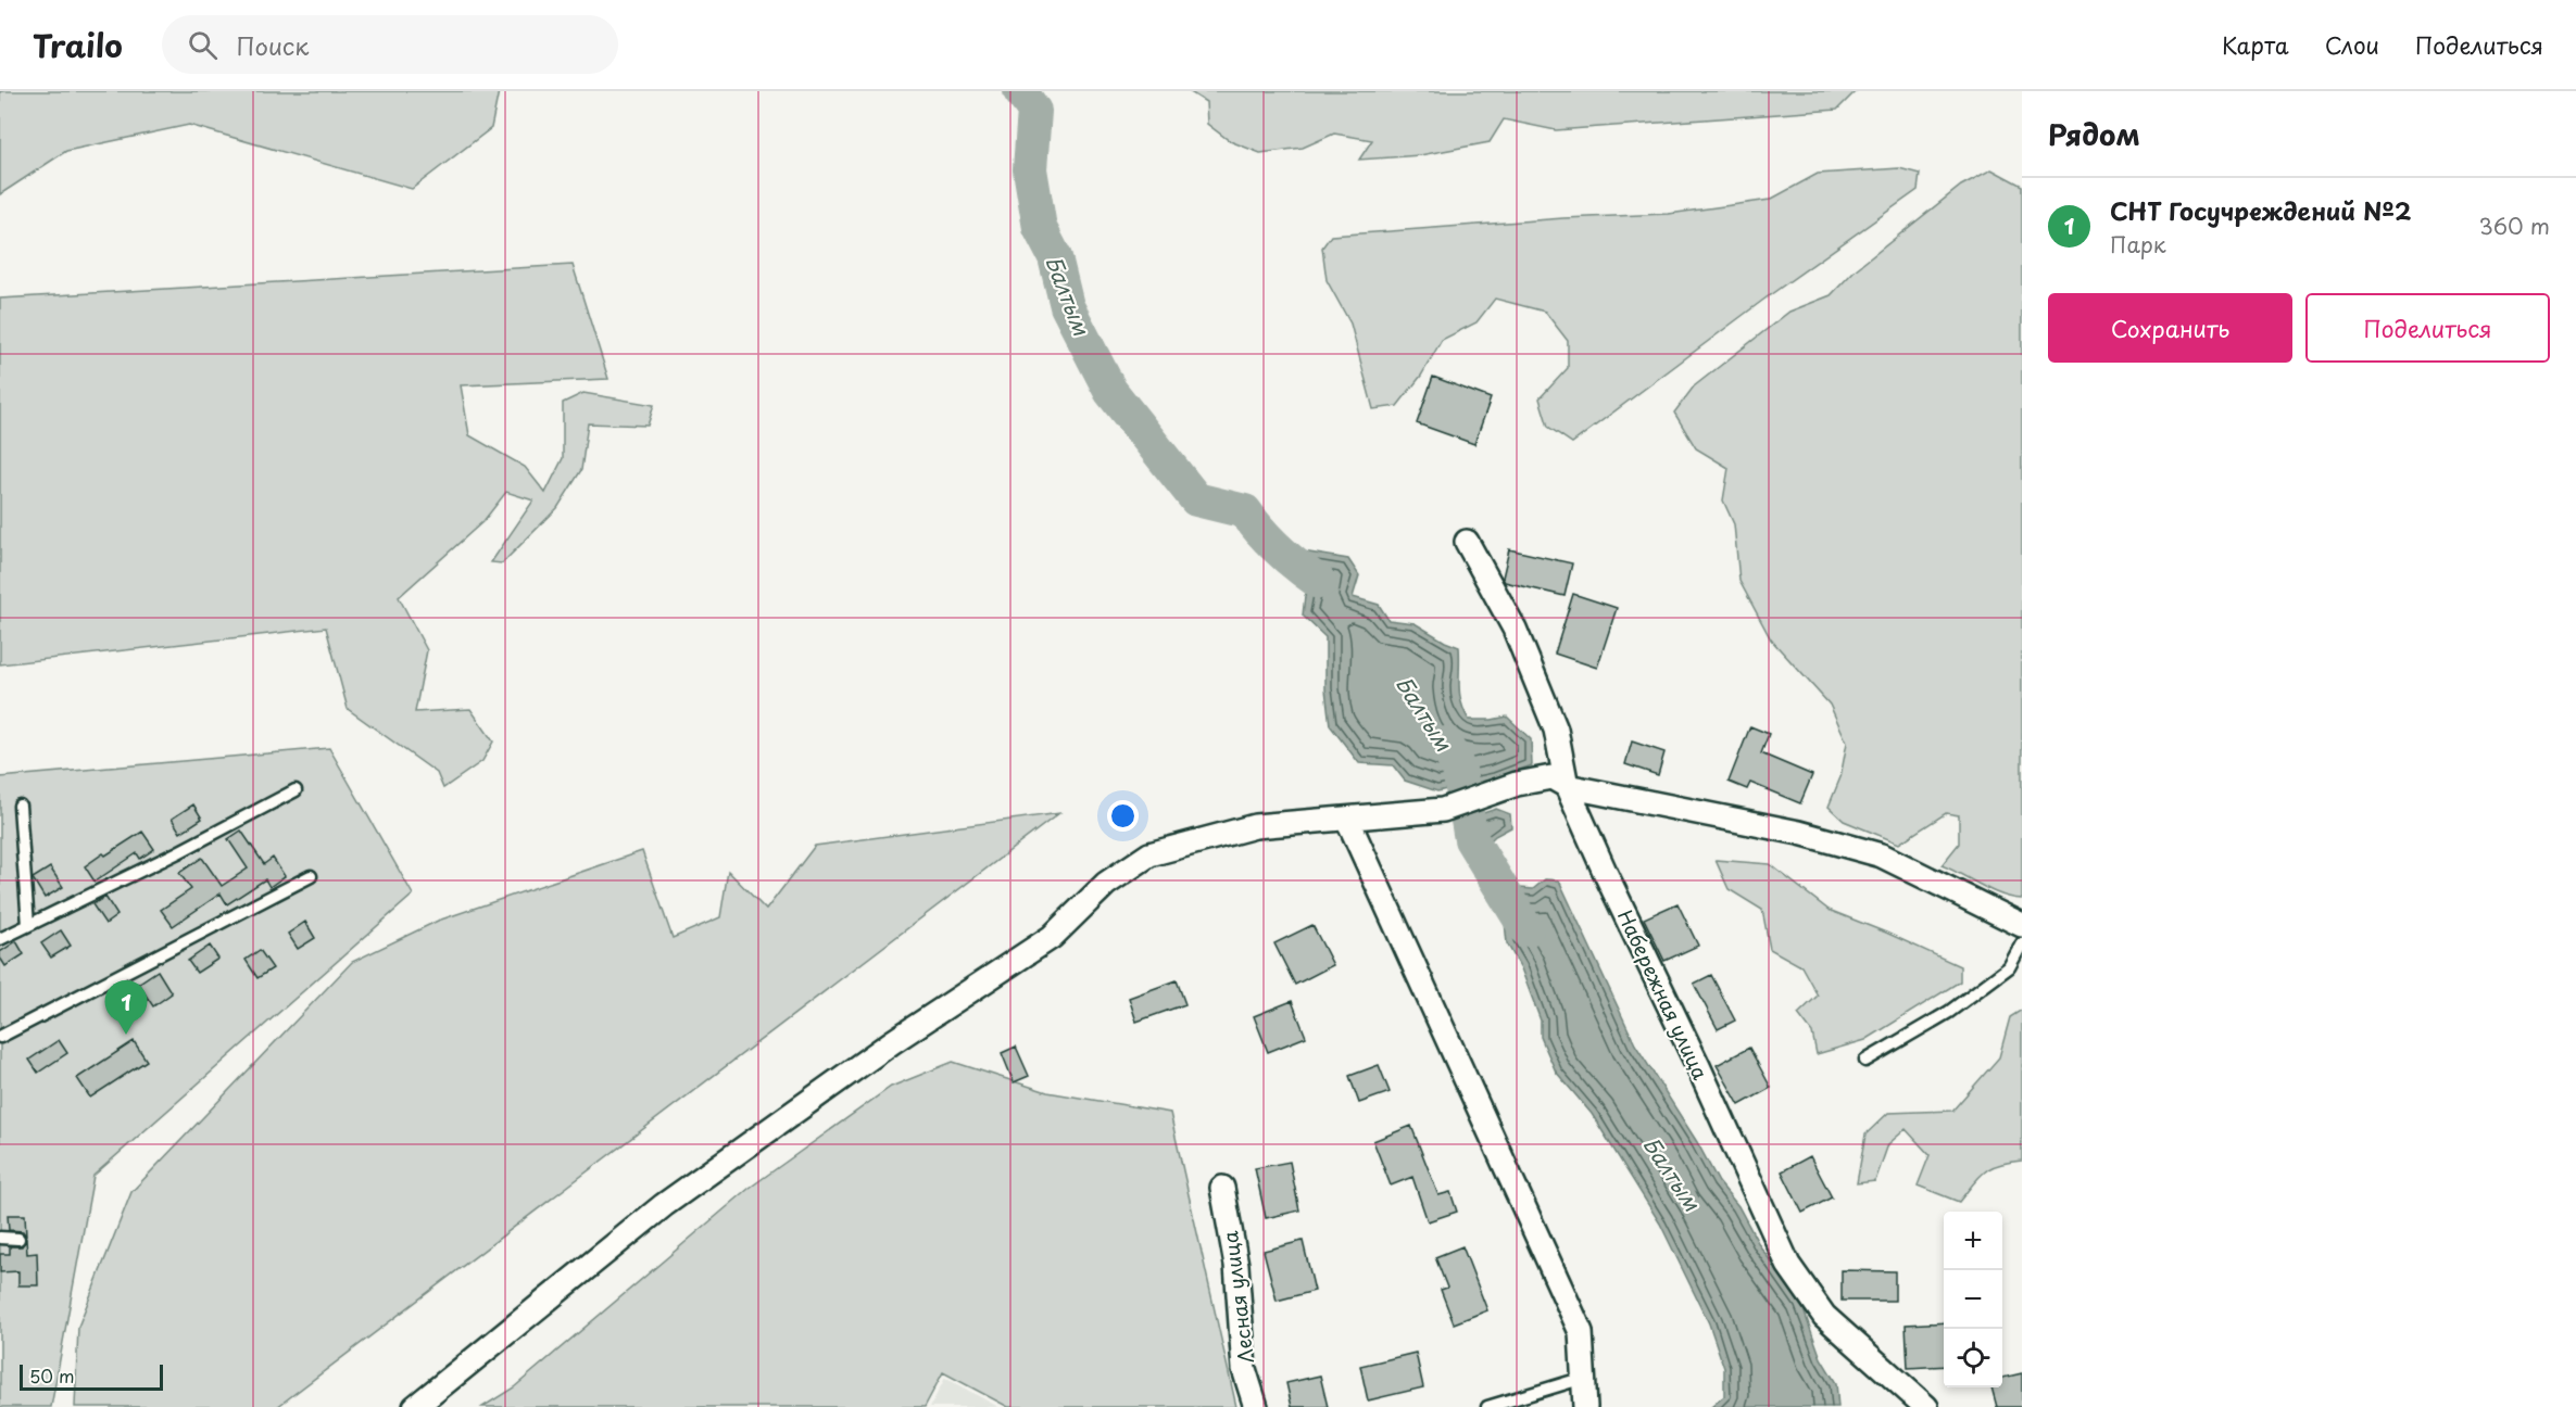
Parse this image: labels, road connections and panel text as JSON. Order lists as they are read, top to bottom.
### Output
{
  "streets": {
    "street": ["Набережная улица", "Лесная улица"]
  },
  "water": ["Балтым"],
  "scale_bar": "50 m",
  "page": {
    "header": "Trailo",
    "search": "Поиск",
    "nav": ["Карта", "Слои", "Поделиться"],
    "heading": "Рядом",
    "list": [
      {
        "mark": "1",
        "name": "СНТ Госучреждений №2",
        "note": "Парк",
        "value": "360 m"
      }
    ],
    "buttons": ["Сохранить", "Поделиться"],
    "pins": "1",
    "map_buttons": ["+", "−"],
    "scale": "50 m"
  }
}
